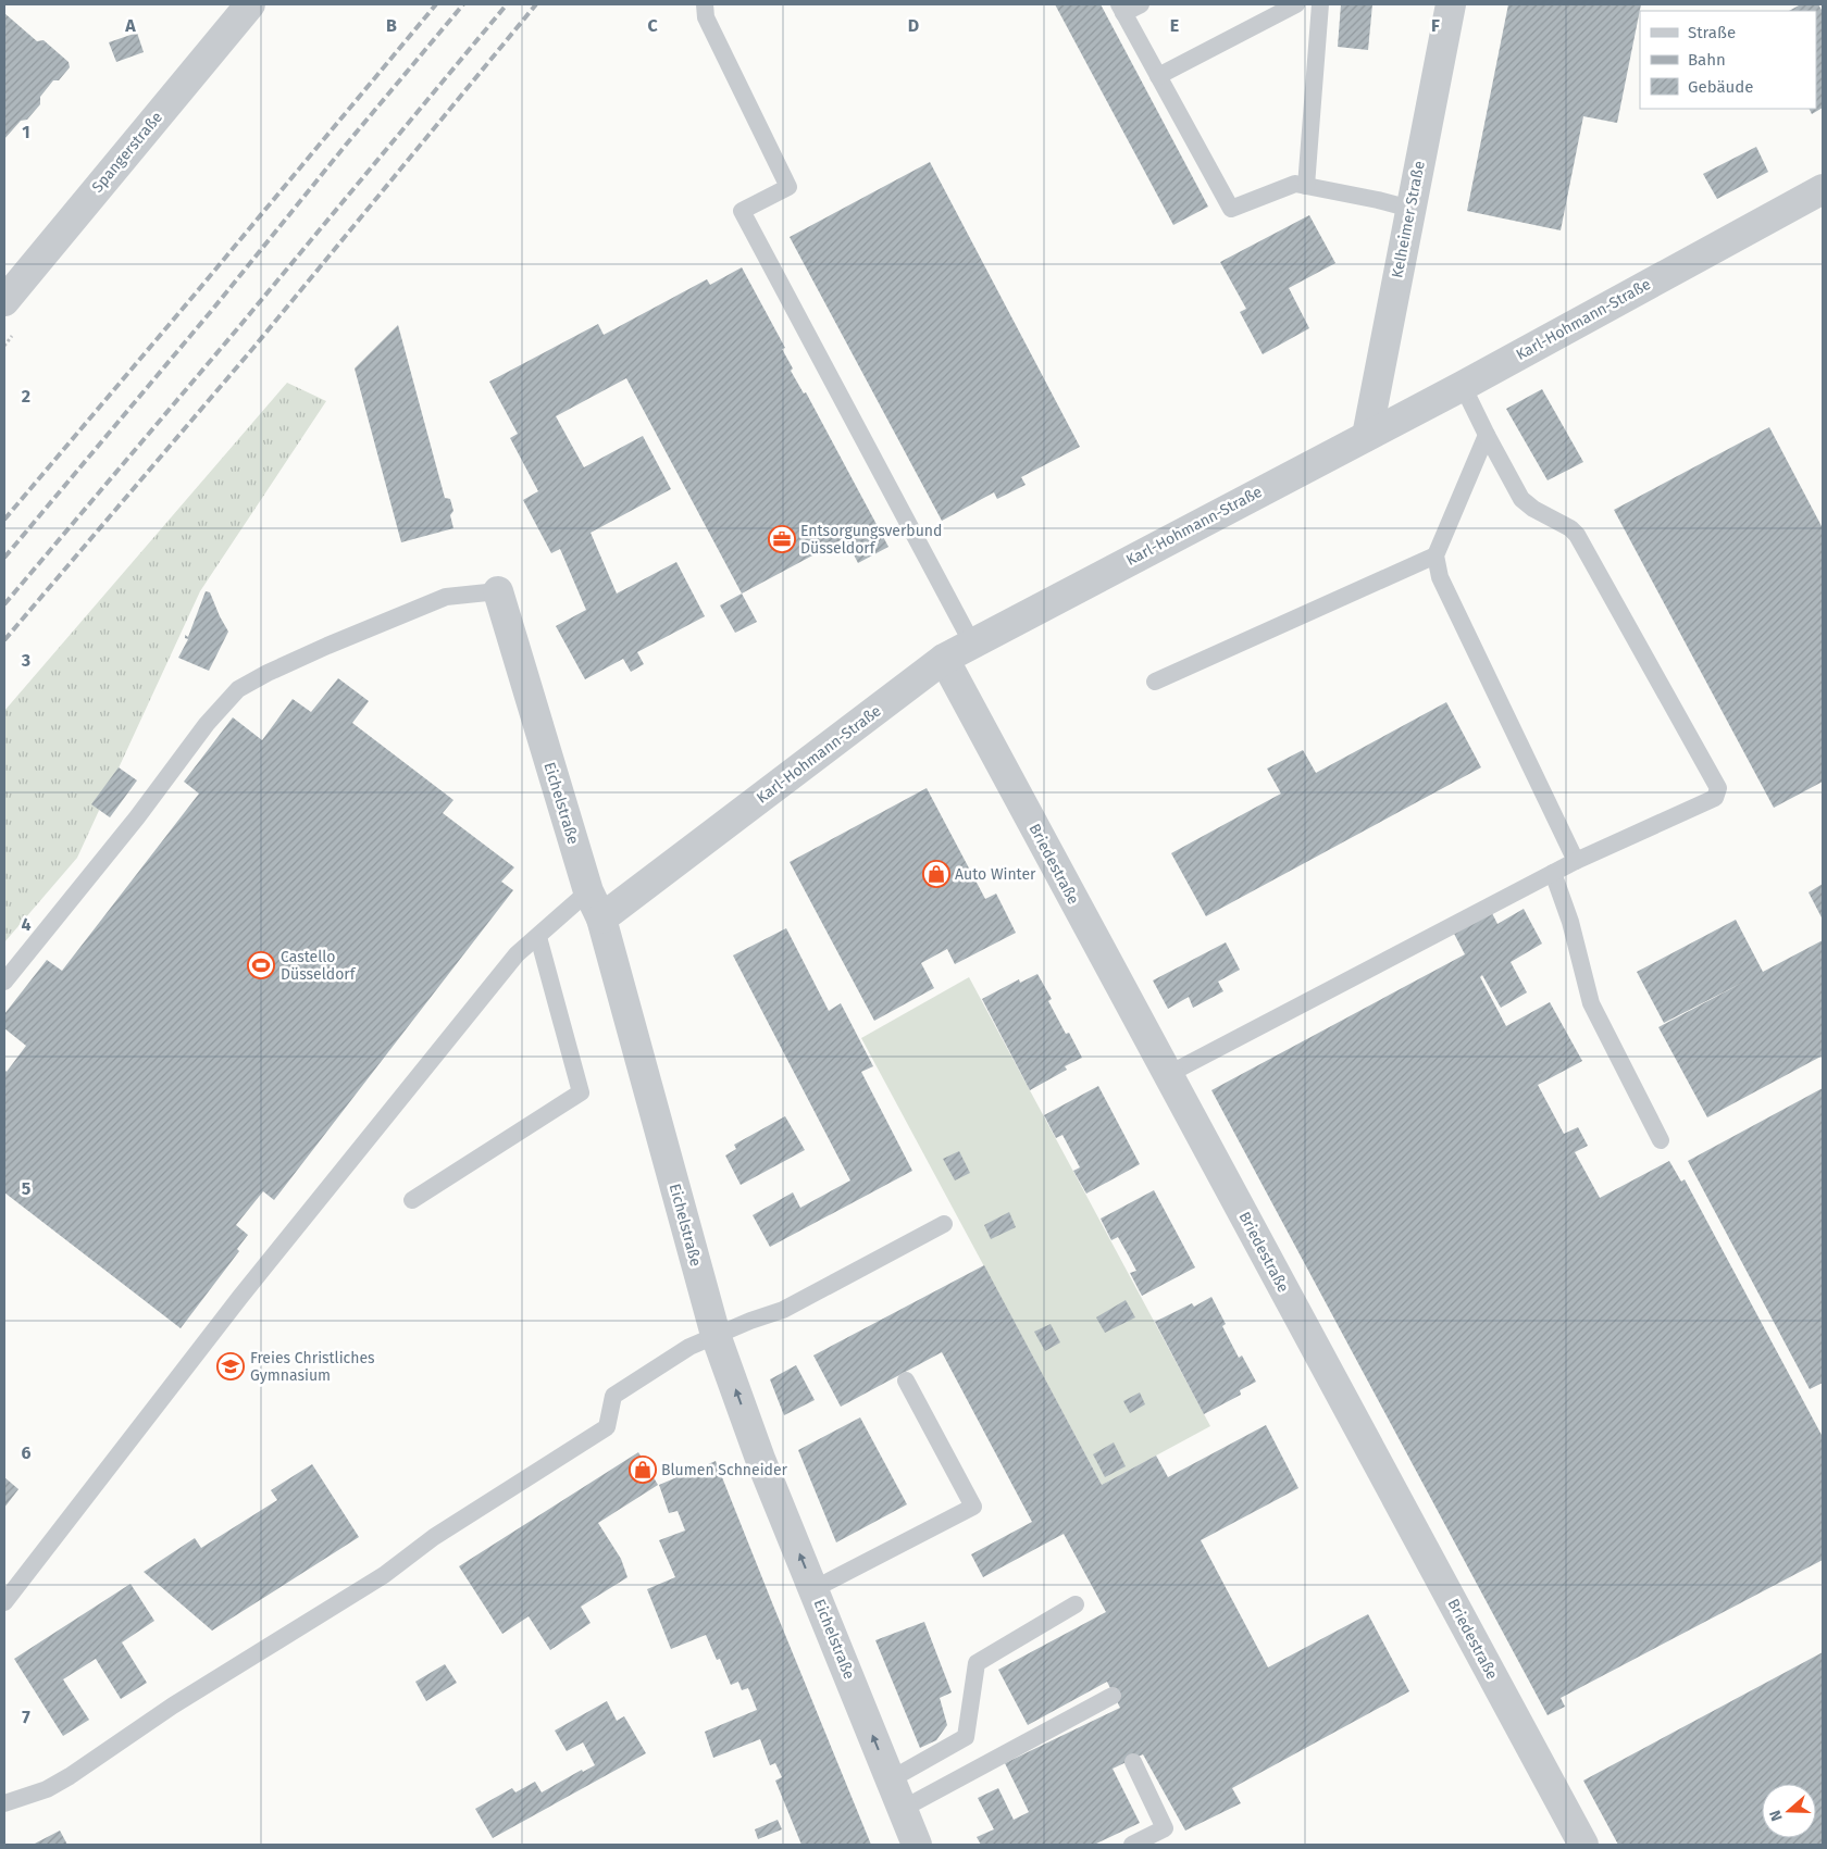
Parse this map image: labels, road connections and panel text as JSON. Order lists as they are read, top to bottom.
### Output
{
  "streets": {
    "street": [
      "Spangerstraße",
      "Kelheimer Straße",
      "Karl-Hohmann-Straße",
      "Eichelstraße",
      "Briedestraße"
    ]
  },
  "crossings": [
    ["Kelheimer Straße", "Karl-Hohmann-Straße"],
    ["Karl-Hohmann-Straße", "Eichelstraße"],
    ["Karl-Hohmann-Straße", "Briedestraße"]
  ],
  "one_way": ["Eichelstraße"],
  "places": {
    "office": ["Entsorgungsverbund Düsseldorf"],
    "shop": ["Auto Winter", "Blumen Schneider"],
    "sports": ["Castello Düsseldorf"],
    "school or university": ["Freies Christliches Gymnasium"]
  },
  "legend": ["Straße", "Bahn", "Gebäude"],
  "north": "left",
  "grid": {
    "columns": [
      "A",
      "B",
      "C",
      "D",
      "E",
      "F"
    ],
    "rows": [
      "1",
      "2",
      "3",
      "4",
      "5",
      "6",
      "7"
    ]
  }
}
